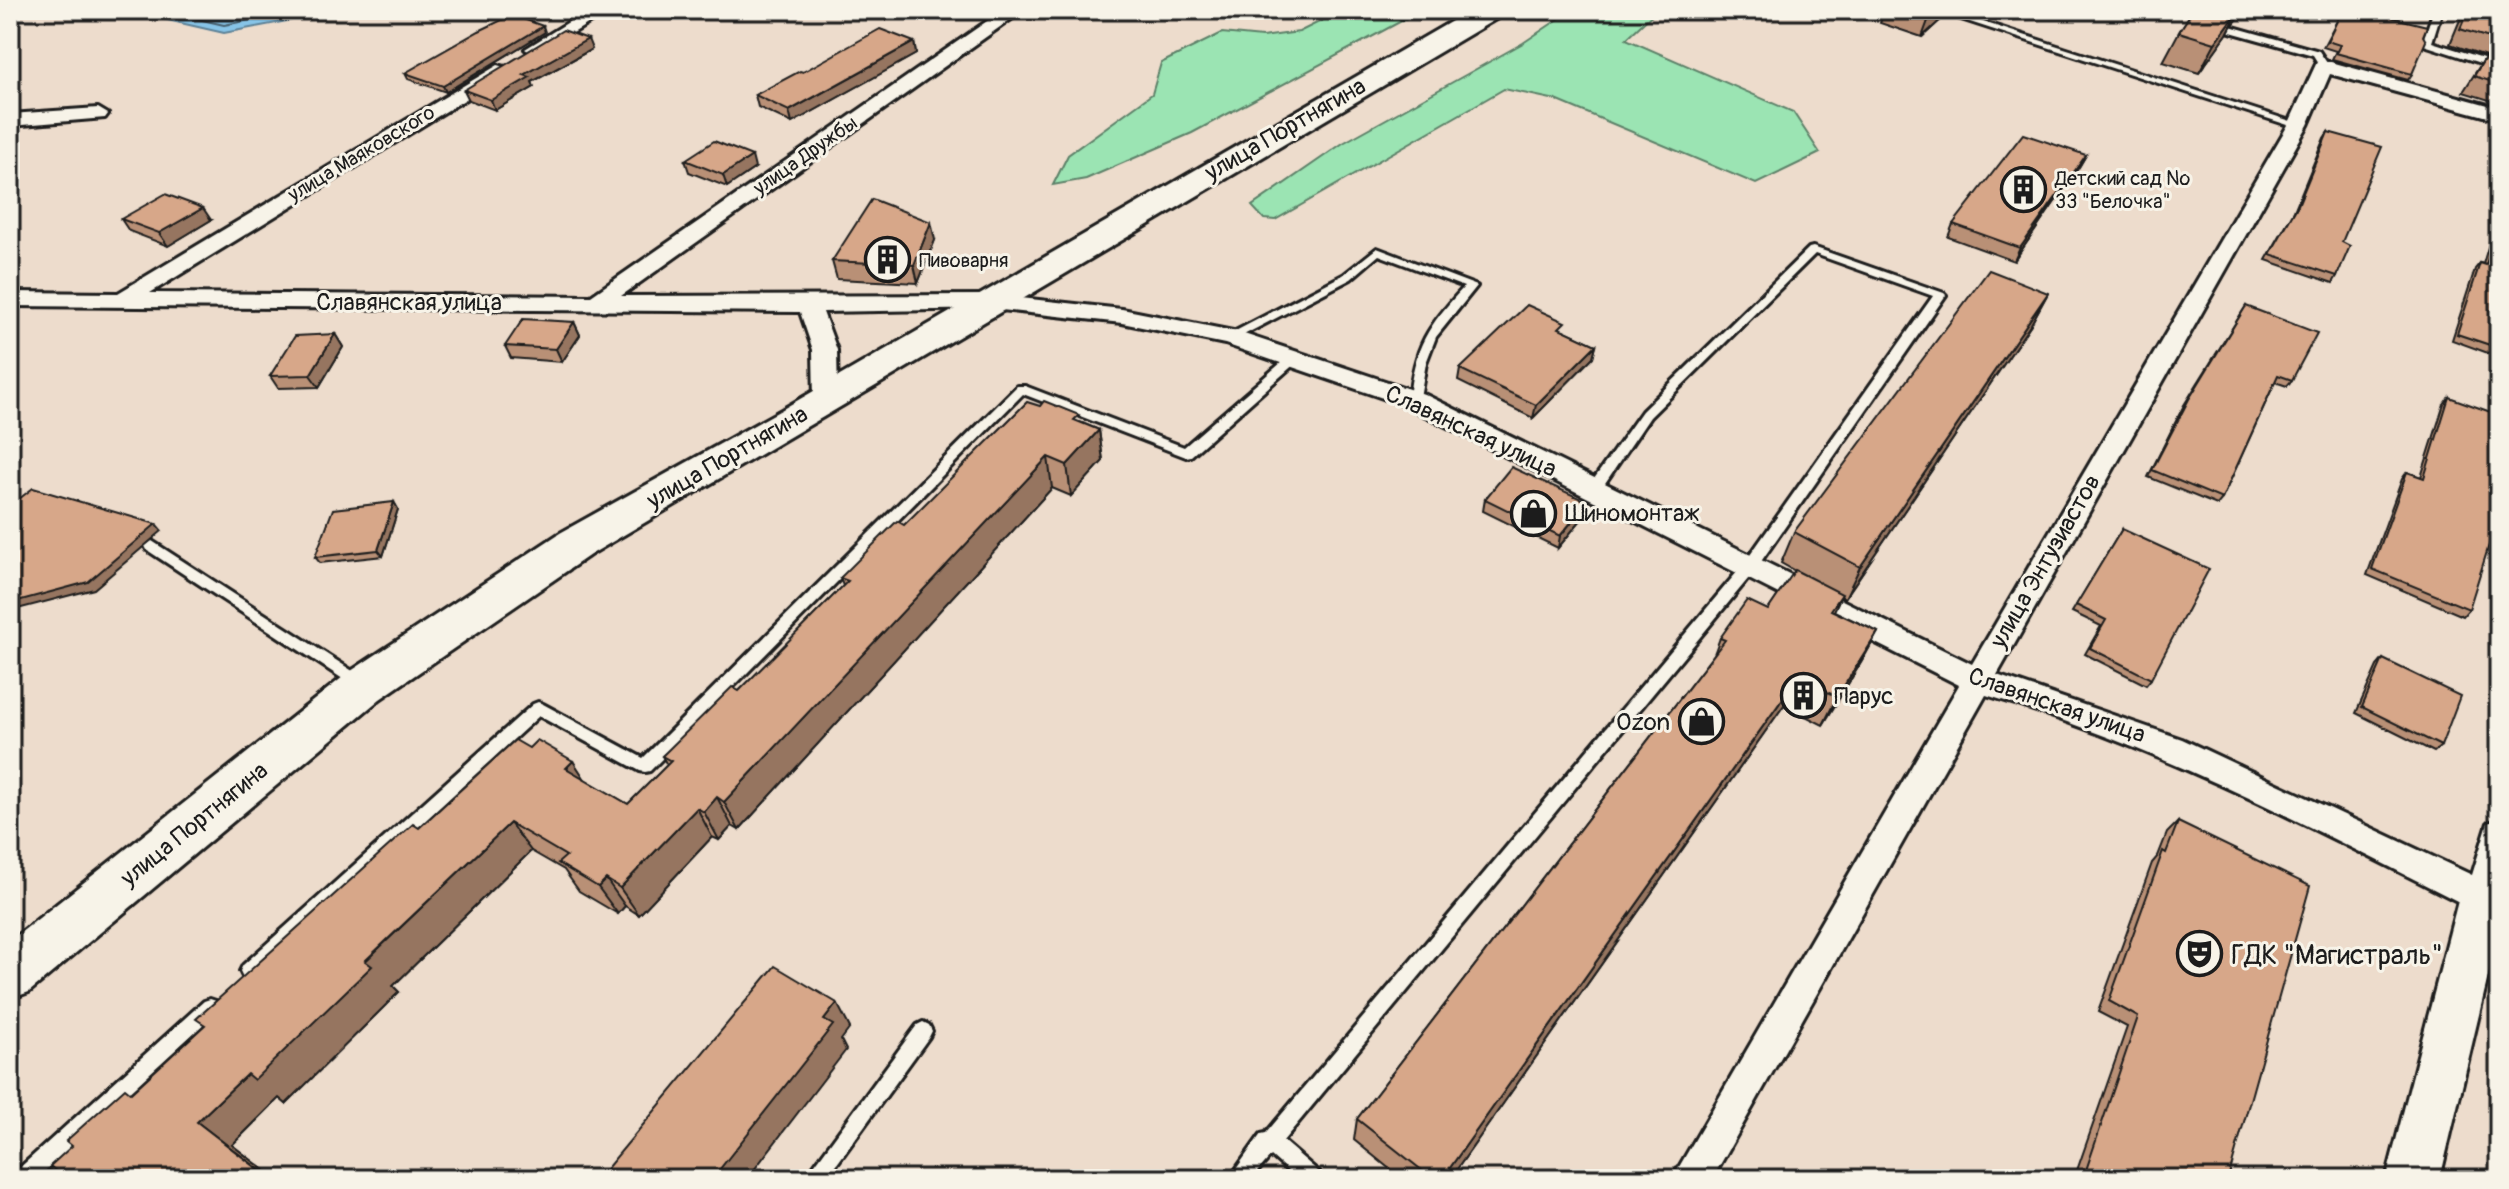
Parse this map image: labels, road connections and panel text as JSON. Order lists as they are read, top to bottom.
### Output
{
  "streets": {
    "main road": ["улица Портнягина"],
    "street": [
      "улица Маяковского",
      "улица Дружбы",
      "Славянская улица",
      "улица Энтузиастов"
    ]
  },
  "crossings": [
    ["улица Портнягина", "Славянская улица"],
    ["улица Маяковского", "Славянская улица"],
    ["улица Дружбы", "Славянская улица"],
    ["Славянская улица", "улица Энтузиастов"]
  ],
  "places": {
    "building": ["Детский сад № 33 \"Белочка\"", "Пивоварня", "Парус"],
    "shop": ["Шиномонтаж", "Ozon"],
    "theatre": ["ГДК \"Магистраль\""]
  }
}
